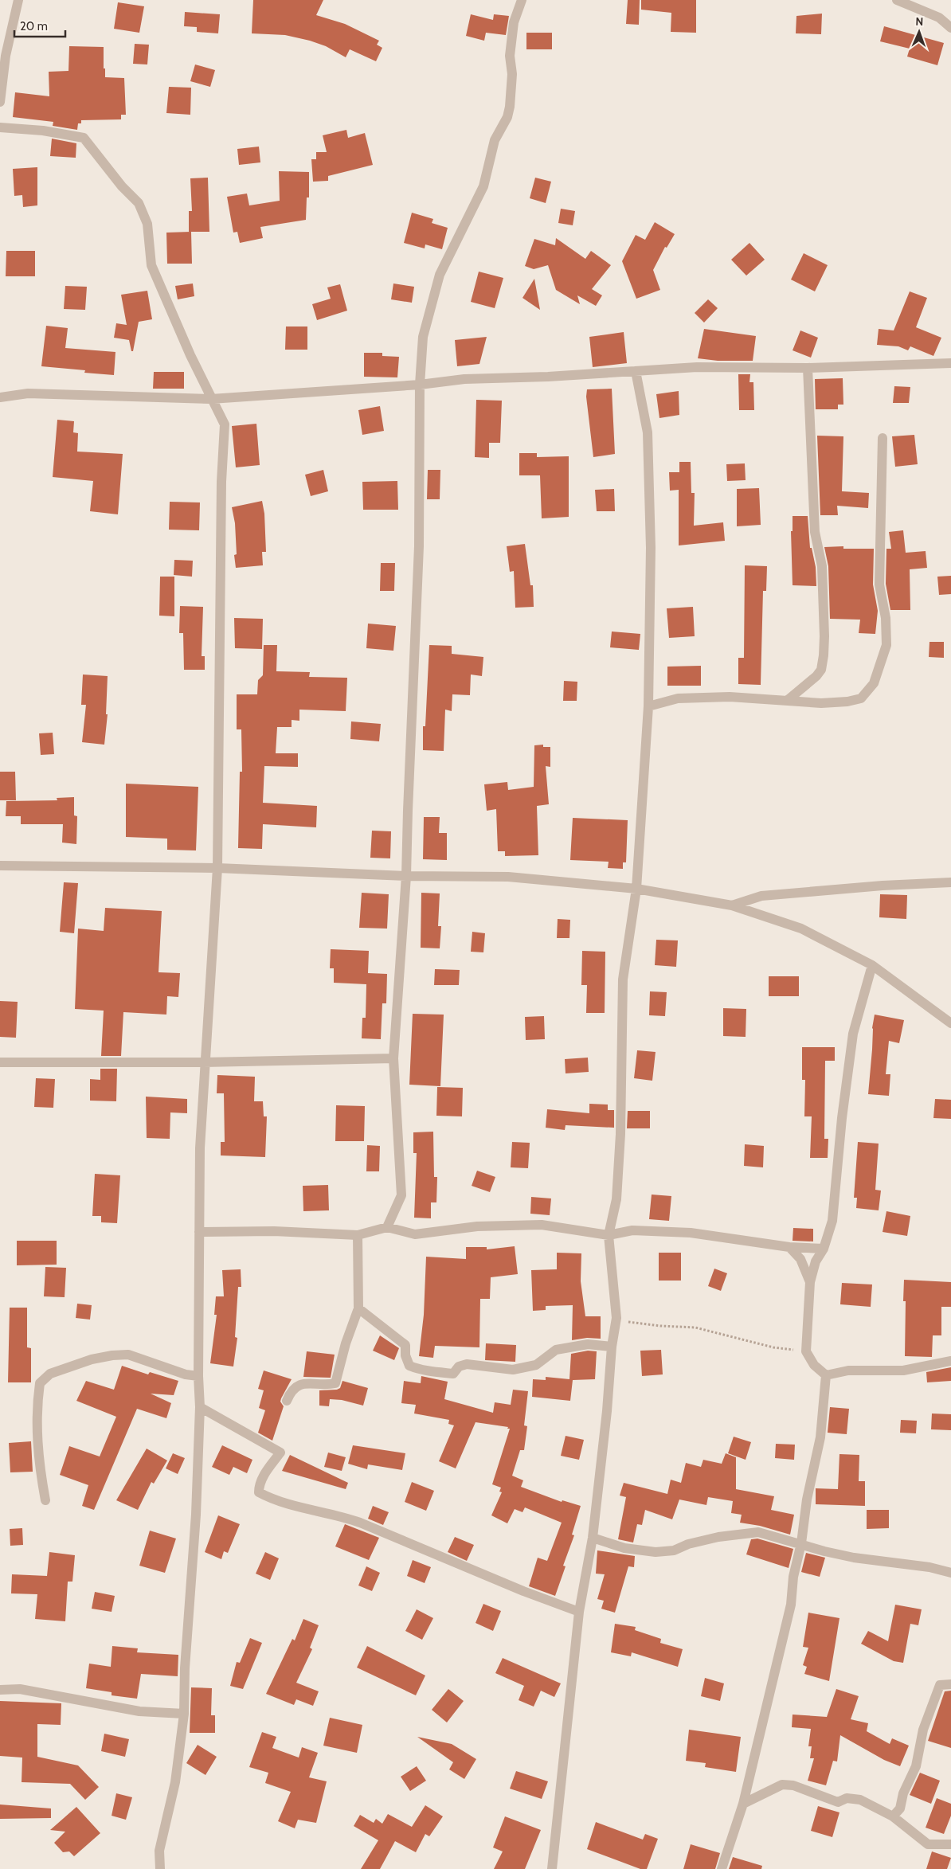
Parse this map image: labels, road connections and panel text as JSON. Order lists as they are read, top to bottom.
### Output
{
  "scale_bar": "20 m",
  "north": "top"
}
